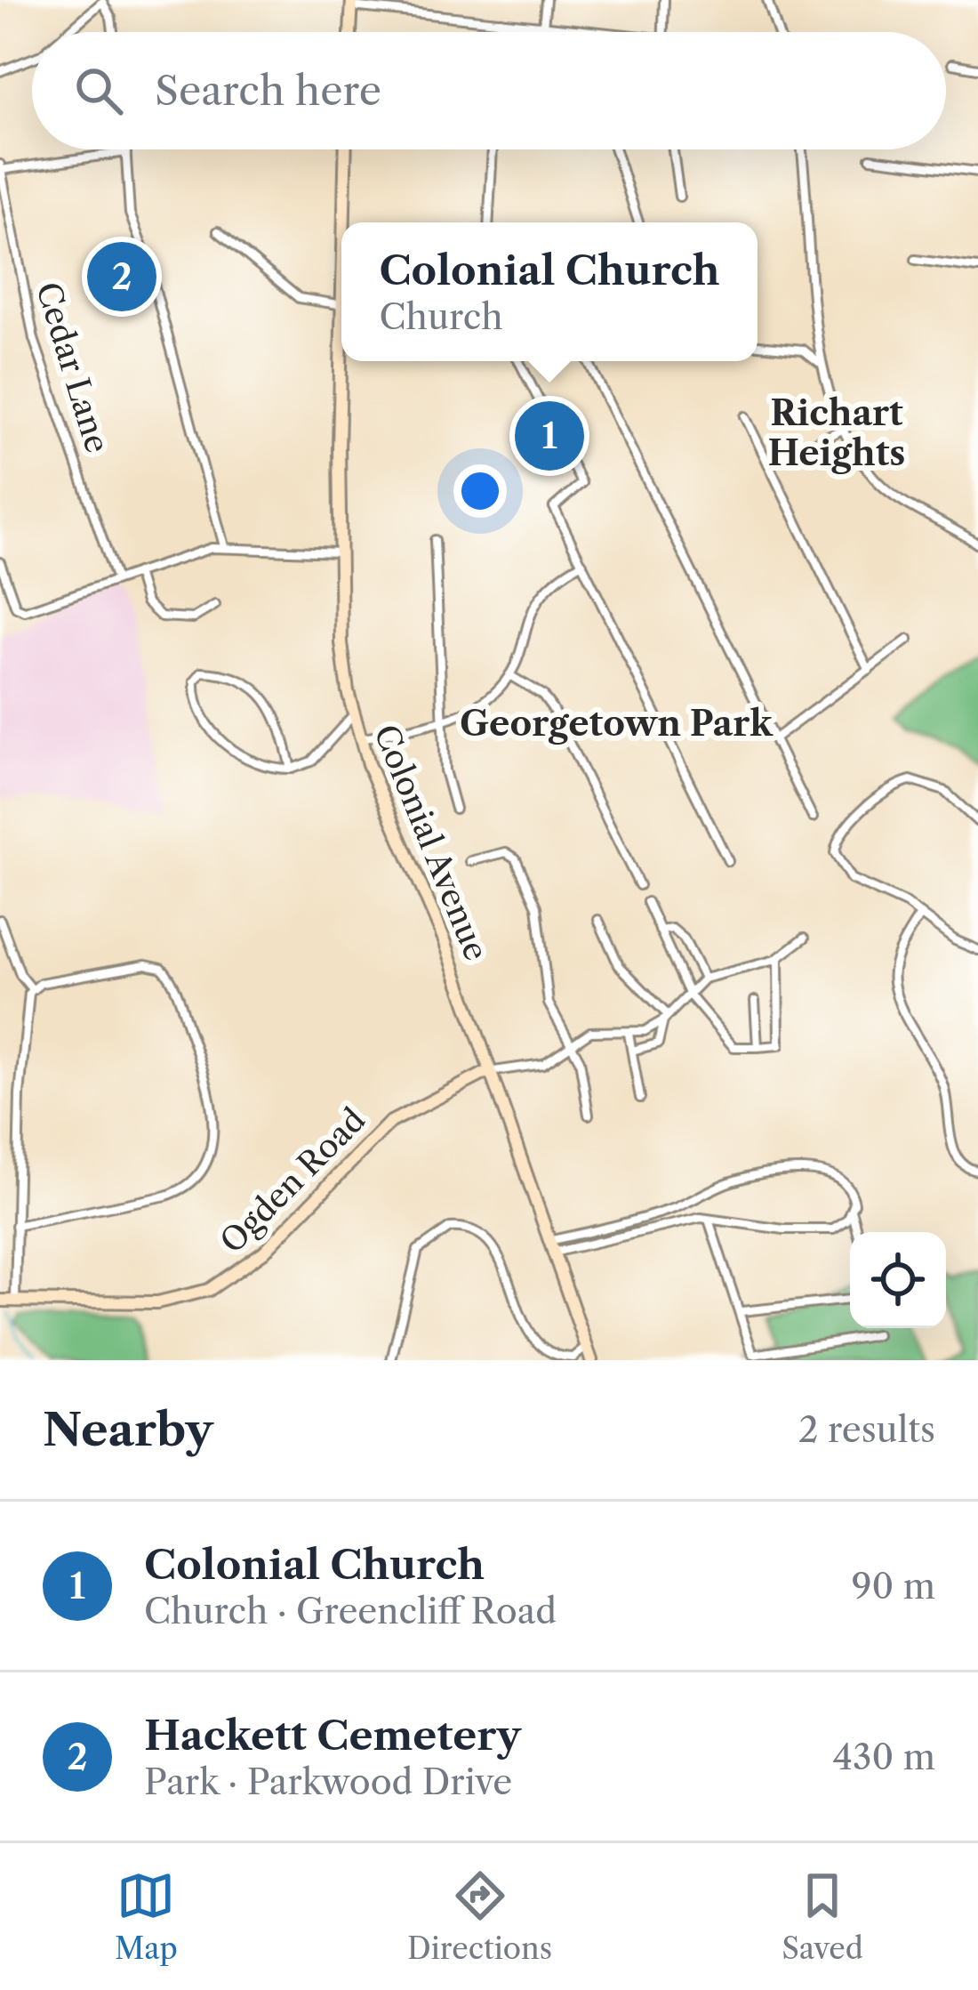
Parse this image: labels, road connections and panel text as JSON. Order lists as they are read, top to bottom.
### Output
{
  "streets": {
    "main road": ["Colonial Avenue", "Ogden Road"],
    "street": ["Cedar Lane"]
  },
  "crossings": [
    ["Colonial Avenue", "Ogden Road"]
  ],
  "districts": ["Richart Heights", "Georgetown Park"],
  "page": {
    "search": "Search here",
    "popup": ["Colonial Church", "Church"],
    "pins": ["2", "1"],
    "heading": ["Nearby", "2 results"],
    "list": [
      {
        "mark": "1",
        "name": "Colonial Church",
        "note": "Church · Greencliff Road",
        "value": "90 m"
      },
      {
        "mark": "2",
        "name": "Hackett Cemetery",
        "note": "Park · Parkwood Drive",
        "value": "430 m"
      }
    ],
    "nav": ["Map", "Directions", "Saved"]
  }
}
